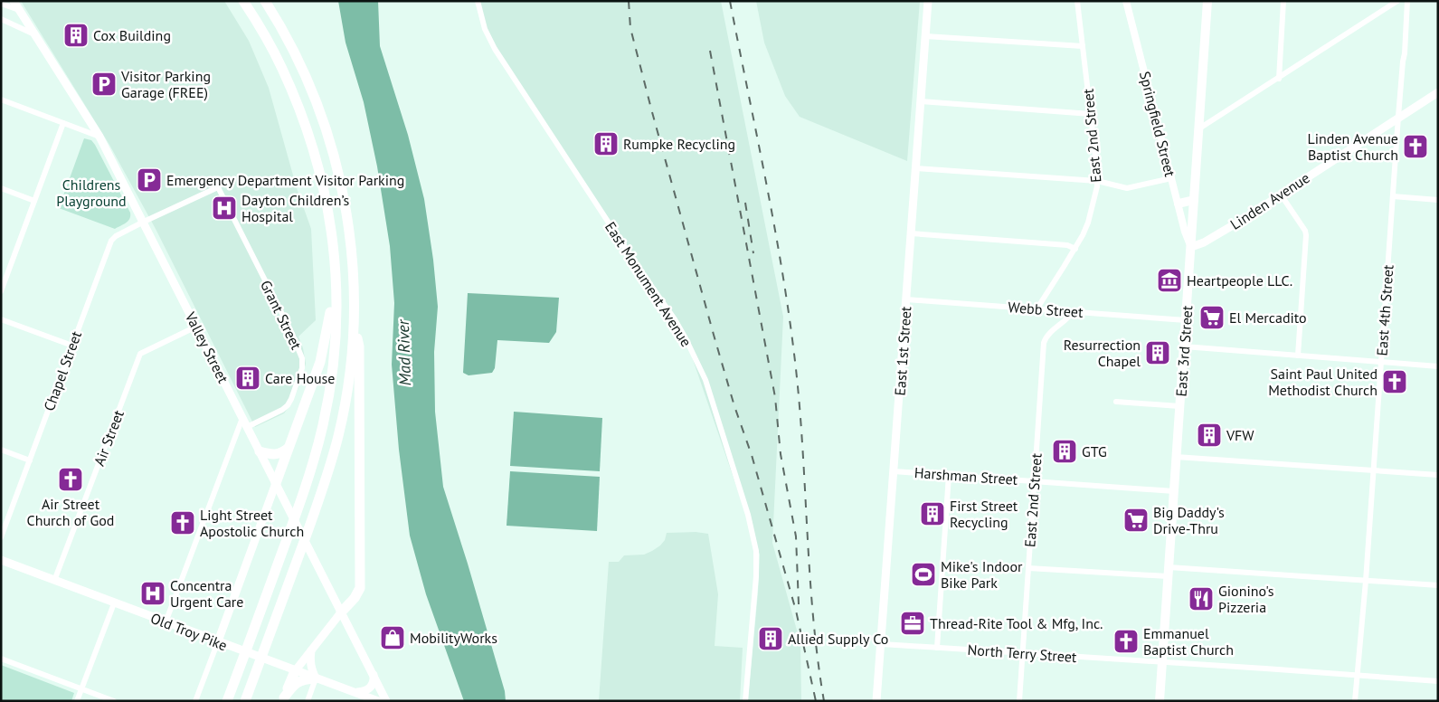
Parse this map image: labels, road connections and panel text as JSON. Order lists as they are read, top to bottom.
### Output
{
  "streets": {
    "main road": [
      "Linden Avenue",
      "Valley Street",
      "East 1st Street",
      "East 3rd Street",
      "Old Troy Pike"
    ],
    "street": [
      "Springfield Street",
      "East 2nd Street",
      "East Monument Avenue",
      "Webb Street",
      "East 4th Street",
      "Grant Street",
      "Chapel Street",
      "Air Street",
      "Harshman Street",
      "North Terry Street"
    ]
  },
  "crossings": [
    ["Springfield Street", "Linden Avenue"],
    ["Springfield Street", "East 3rd Street"],
    ["East 2nd Street", "Webb Street"],
    ["East 2nd Street", "Harshman Street"],
    ["East 2nd Street", "North Terry Street"],
    ["Linden Avenue", "East 4th Street"],
    ["Linden Avenue", "East 3rd Street"],
    ["Webb Street", "East 1st Street"],
    ["Webb Street", "East 3rd Street"],
    ["East 4th Street", "North Terry Street"],
    ["Grant Street", "Valley Street"],
    ["Grant Street", "Chapel Street"],
    ["Valley Street", "Chapel Street"],
    ["Valley Street", "Air Street"],
    ["East 1st Street", "Harshman Street"],
    ["East 1st Street", "North Terry Street"],
    ["East 3rd Street", "Harshman Street"],
    ["East 3rd Street", "North Terry Street"],
    ["Air Street", "Old Troy Pike"]
  ],
  "water": ["Mad River"],
  "parks": ["Childrens Playground"],
  "places": {
    "building": [
      "Cox Building",
      "Rumpke Recycling",
      "Resurrection Chapel",
      "Care House",
      "VFW",
      "GTG",
      "First Street Recycling",
      "Allied Supply Co"
    ],
    "parking": ["Visitor Parking Garage (FREE)", "Emergency Department Visitor Parking"],
    "church": [
      "Linden Avenue Baptist Church",
      "Saint Paul United Methodist Church",
      "Air Street Church of God",
      "Light Street Apostolic Church",
      "Emmanuel Baptist Church"
    ],
    "hospital": ["Dayton Children’s Hospital", "Concentra Urgent Care"],
    "museum": ["Heartpeople LLC."],
    "supermarket": ["El Mercadito", "Big Daddy's Drive-Thru"],
    "sports": ["Mike's Indoor Bike Park"],
    "restaurant": ["Gionino's Pizzeria"],
    "office": ["Thread-Rite Tool & Mfg, Inc."],
    "shop": ["MobilityWorks"]
  }
}
